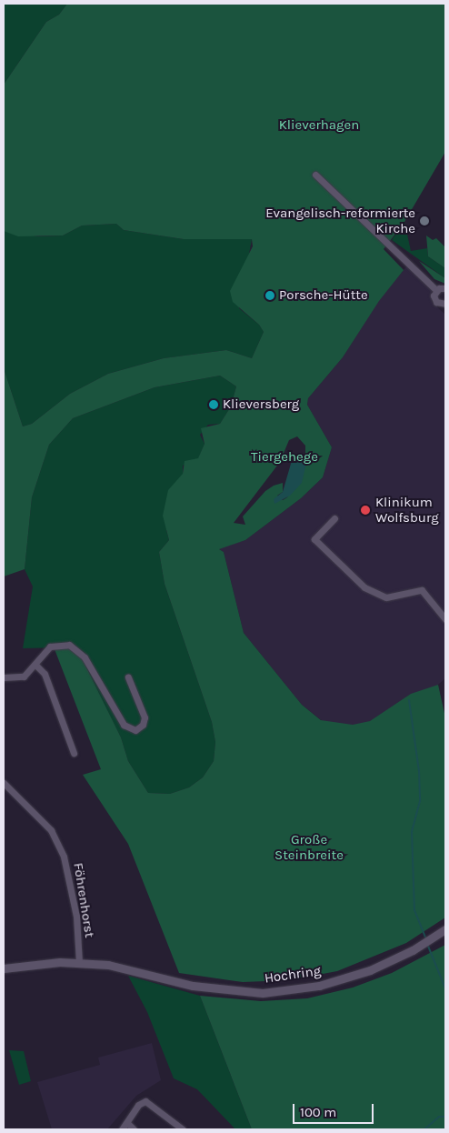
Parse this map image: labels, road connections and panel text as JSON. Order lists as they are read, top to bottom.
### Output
{
  "streets": {
    "street": ["Föhrenhorst", "Hochring"]
  },
  "crossings": [
    ["Föhrenhorst", "Hochring"]
  ],
  "parks": ["Klieverhagen", "Tiergehege", "Große Steinbreite"],
  "places": [
    "Evangelisch-reformierte Kirche",
    "Porsche-Hütte",
    "Klieversberg",
    "Klinikum Wolfsburg"
  ],
  "scale_bar": "100 m"
}
